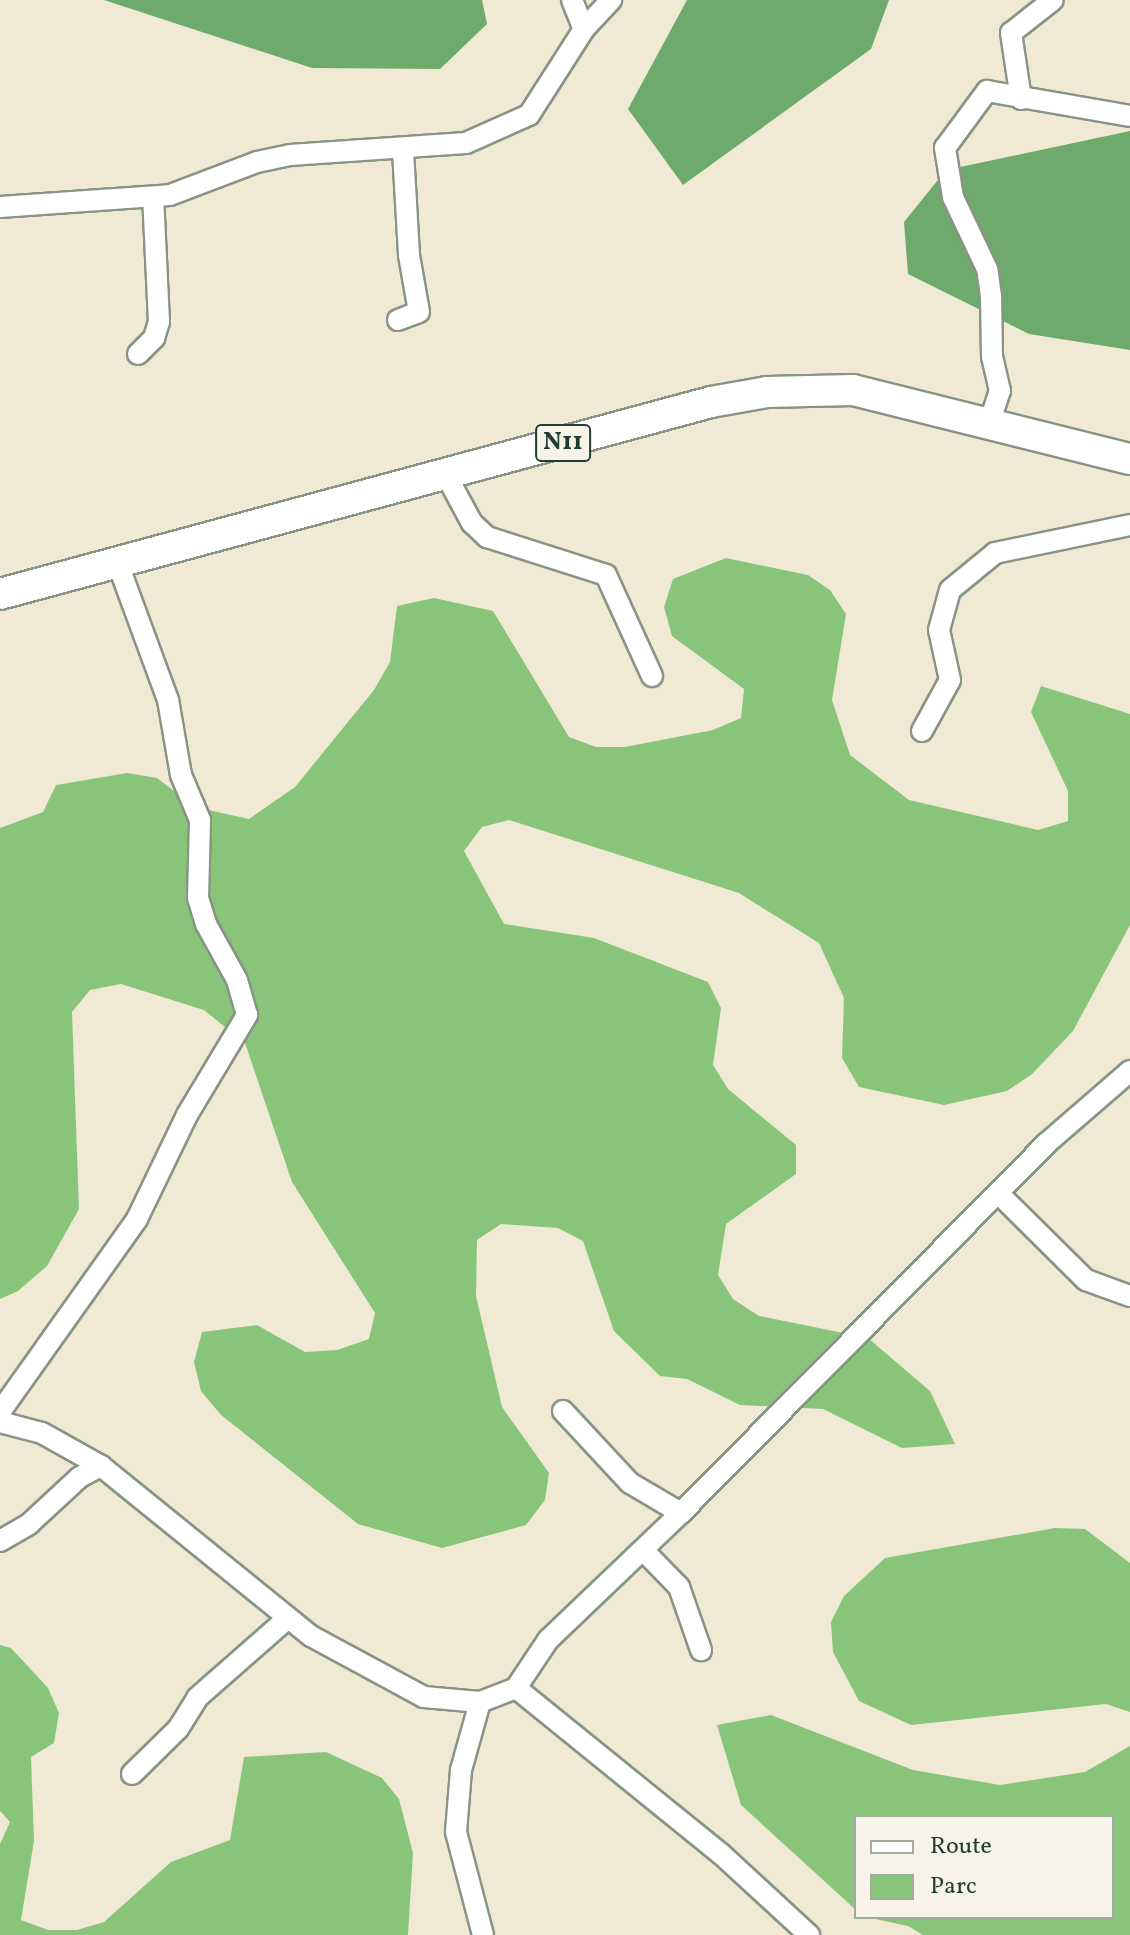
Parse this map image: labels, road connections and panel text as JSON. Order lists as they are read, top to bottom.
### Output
{
  "streets": {
    "highway": ["N11"]
  },
  "legend": ["Route", "Parc"]
}
